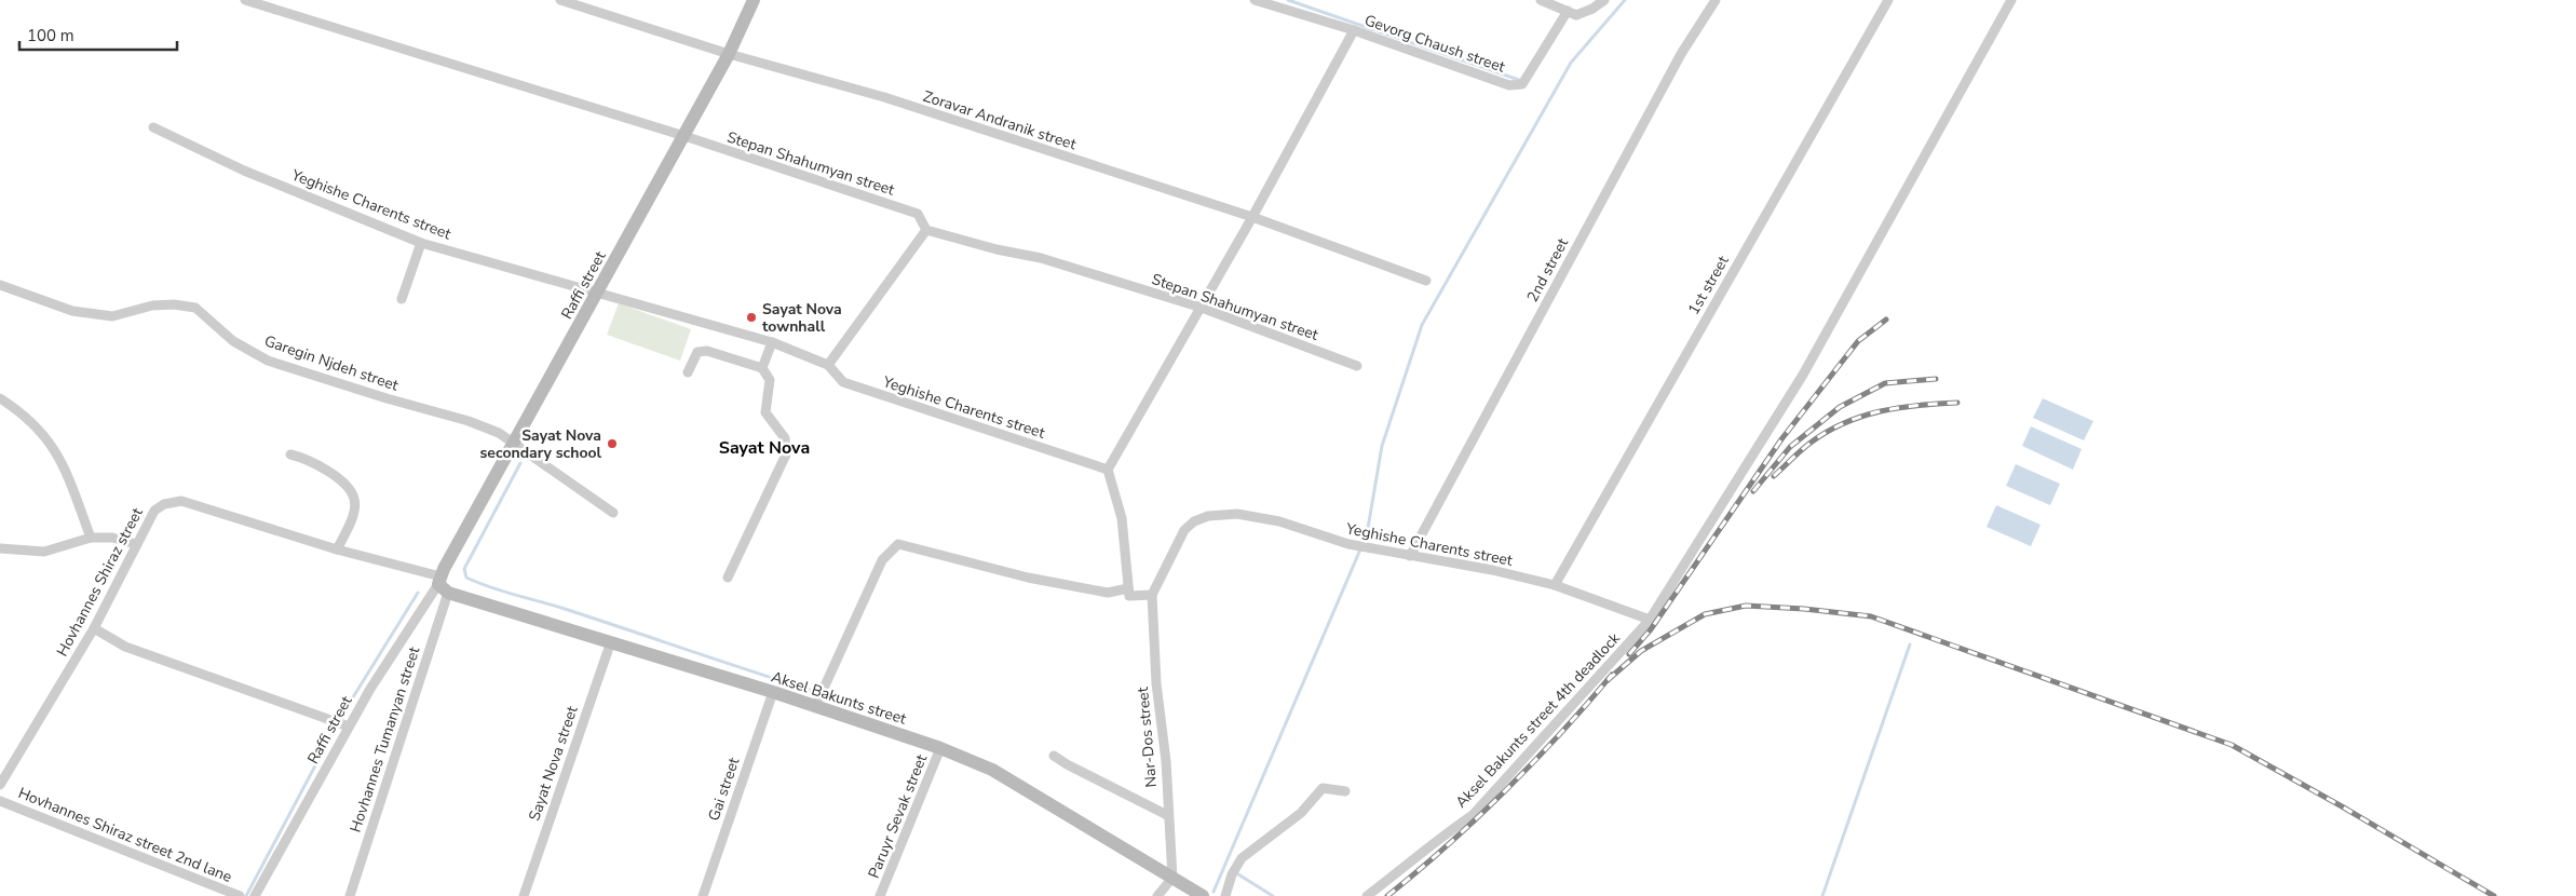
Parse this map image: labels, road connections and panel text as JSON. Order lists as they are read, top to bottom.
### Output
{
  "streets": {
    "main road": ["Raffi street", "Aksel Bakunts street"],
    "street": [
      "Gevorg Chaush street",
      "Zoravar Andranik street",
      "Stepan Shahumyan street",
      "Yeghishe Charents street",
      "2nd street",
      "1st street",
      "Garegin Njdeh street",
      "Hovhannes Shiraz street",
      "Aksel Bakunts street 4th deadlock",
      "Nar-Dos street",
      "Hovhannes Tumanyan street",
      "Sayat Nova street",
      "Gai street",
      "Paruyr Sevak street",
      "Hovhannes Shiraz street 2nd lane"
    ]
  },
  "crossings": [
    ["Zoravar Andranik street", "Raffi street"],
    ["Stepan Shahumyan street", "Raffi street"],
    ["Yeghishe Charents street", "2nd street"],
    ["Yeghishe Charents street", "Raffi street"],
    ["Yeghishe Charents street", "1st street"],
    ["Yeghishe Charents street", "Aksel Bakunts street 4th deadlock"],
    ["Yeghishe Charents street", "Nar-Dos street"],
    ["Raffi street", "Garegin Njdeh street"],
    ["Raffi street", "Hovhannes Shiraz street"],
    ["Raffi street", "Aksel Bakunts street"],
    ["Raffi street", "Hovhannes Tumanyan street"],
    ["Hovhannes Shiraz street", "Aksel Bakunts street"],
    ["Hovhannes Shiraz street", "Hovhannes Tumanyan street"],
    ["Aksel Bakunts street", "Nar-Dos street"],
    ["Aksel Bakunts street", "Hovhannes Tumanyan street"],
    ["Aksel Bakunts street", "Sayat Nova street"],
    ["Aksel Bakunts street", "Gai street"],
    ["Aksel Bakunts street", "Paruyr Sevak street"]
  ],
  "districts": ["Sayat Nova"],
  "places": ["Sayat Nova townhall", "Sayat Nova secondary school"],
  "scale_bar": "100 m"
}
